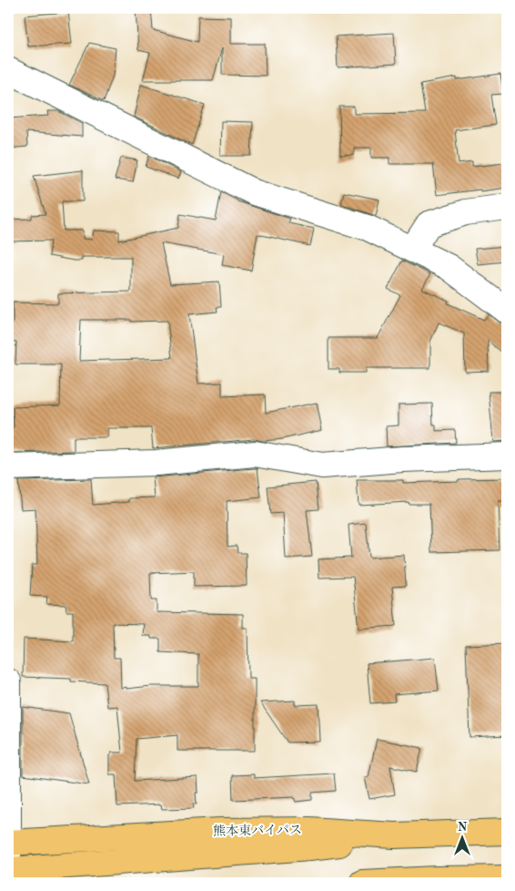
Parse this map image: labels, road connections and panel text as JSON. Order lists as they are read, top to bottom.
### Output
{
  "streets": {
    "highway": ["熊本東バイパス"]
  },
  "north": "top"
}
